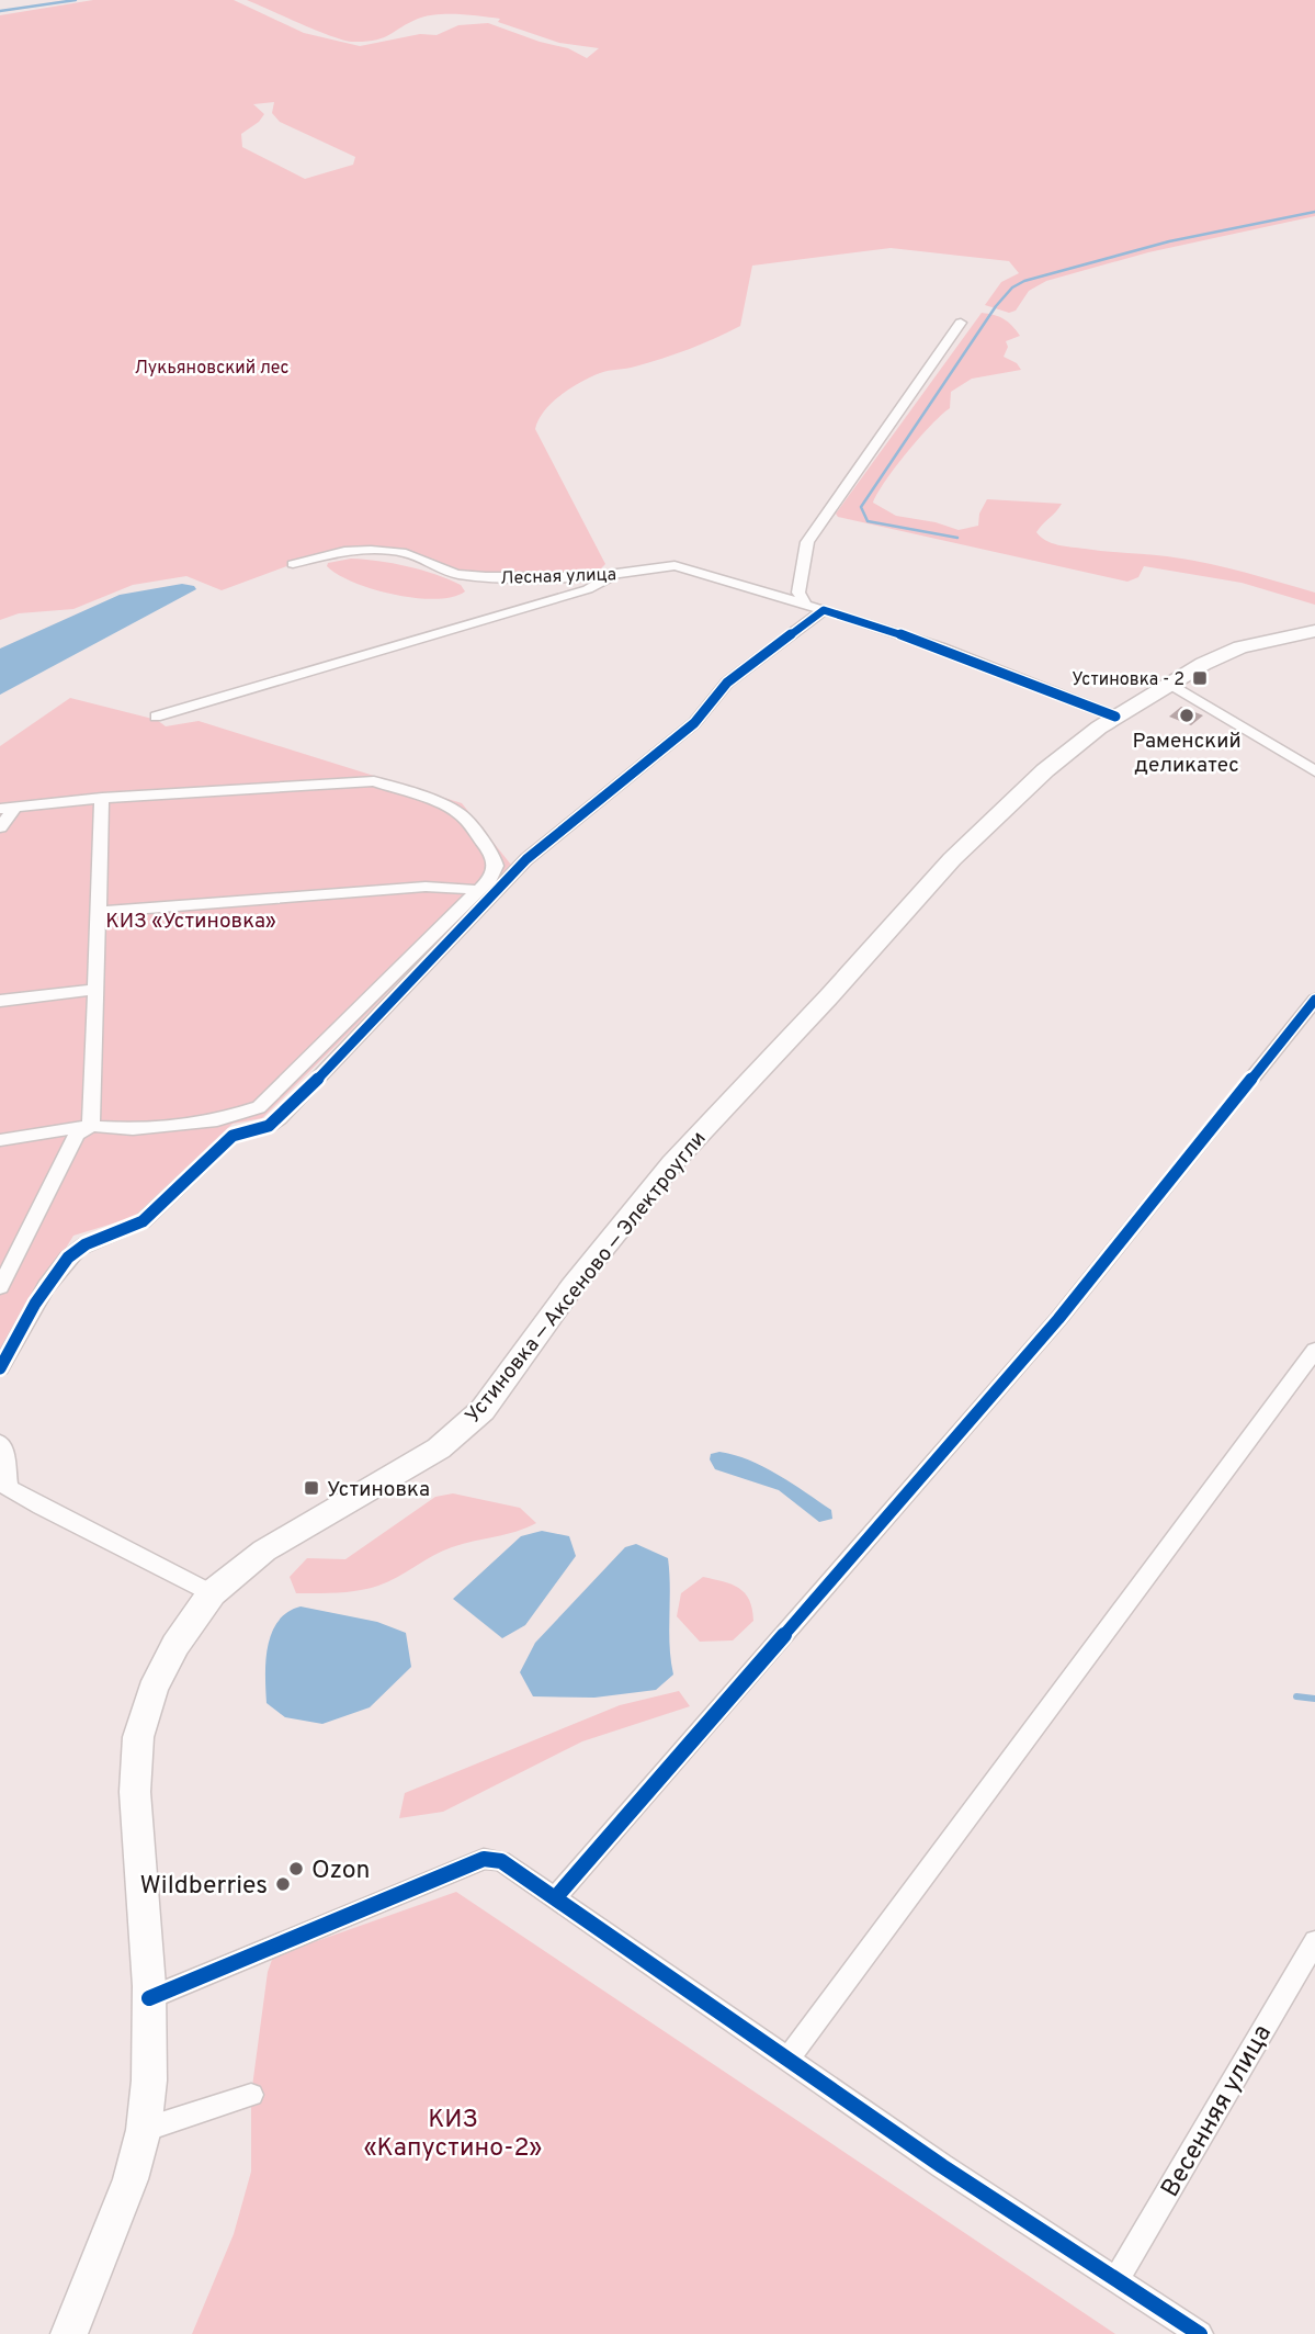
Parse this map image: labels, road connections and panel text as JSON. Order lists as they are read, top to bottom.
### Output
{
  "streets": {
    "main road": ["Устиновка — Аксеново — Электроугли"],
    "street": ["Лесная улица", "Весенняя улица"]
  },
  "crossings": [
    ["Лесная улица", "Устиновка — Аксеново — Электроугли"]
  ],
  "parks": ["Лукьяновский лес", "КИЗ «Устиновка»", "КИЗ «Капустино-2»"],
  "places": {
    "transit": ["Устиновка - 2", "Устиновка"],
    "other": ["Раменский деликатес", "Ozon", "Wildberries"]
  }
}
